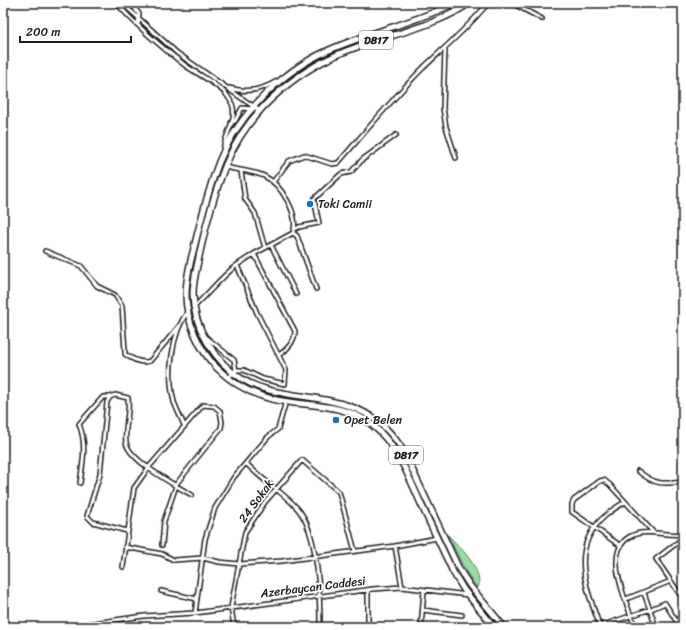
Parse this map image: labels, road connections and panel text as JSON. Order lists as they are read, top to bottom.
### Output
{
  "streets": {
    "highway": ["D817"],
    "street": ["24 Sokak", "Azerbaycan Caddesi"]
  },
  "crossings": [
    ["D817", "Azerbaycan Caddesi"],
    ["24 Sokak", "Azerbaycan Caddesi"]
  ],
  "places": ["Toki Camii", "Opet Belen"],
  "scale_bar": "200 m"
}
